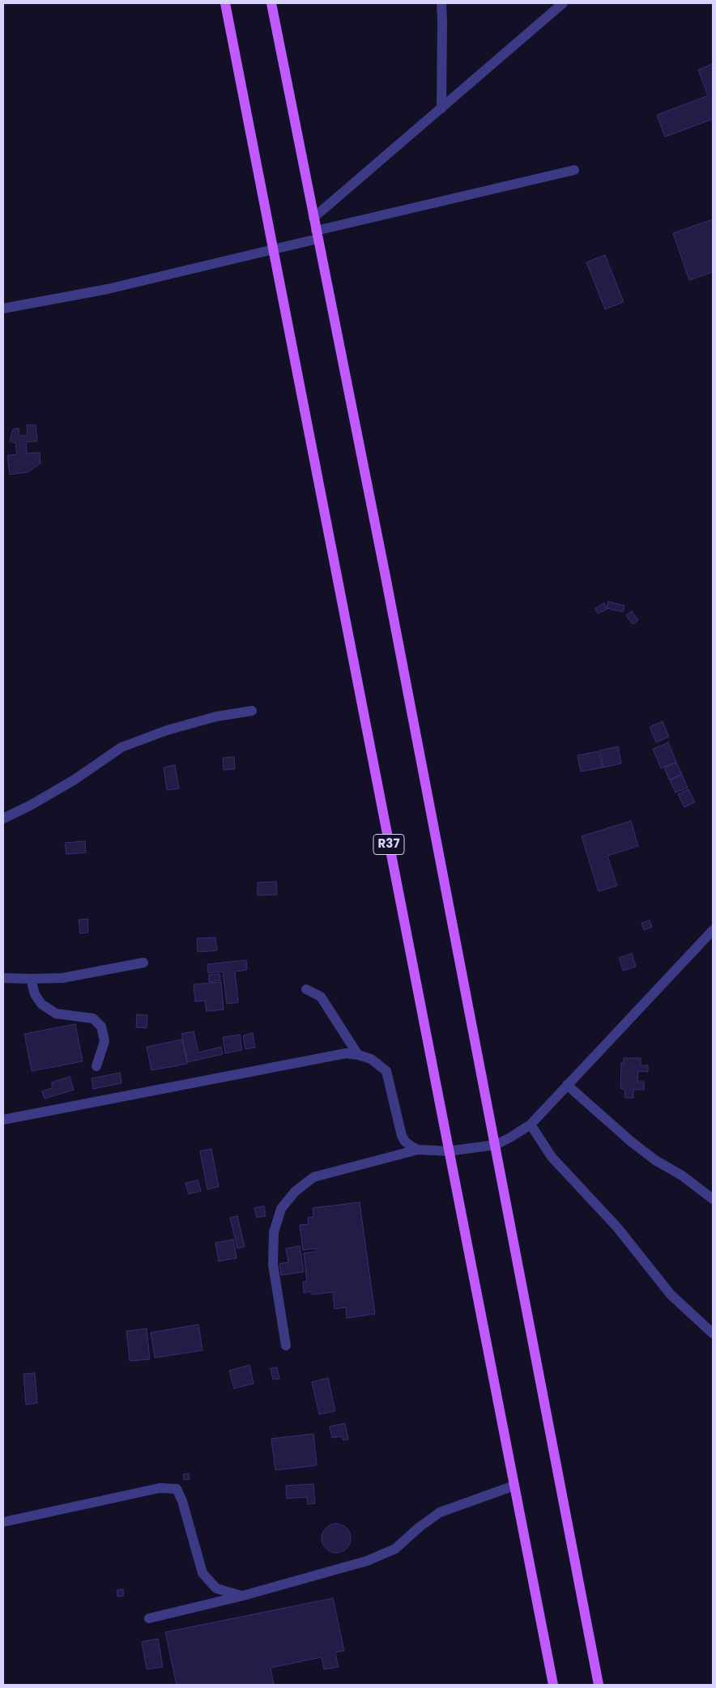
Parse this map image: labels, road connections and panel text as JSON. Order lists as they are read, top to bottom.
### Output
{
  "streets": {
    "main road": ["R37"]
  }
}
